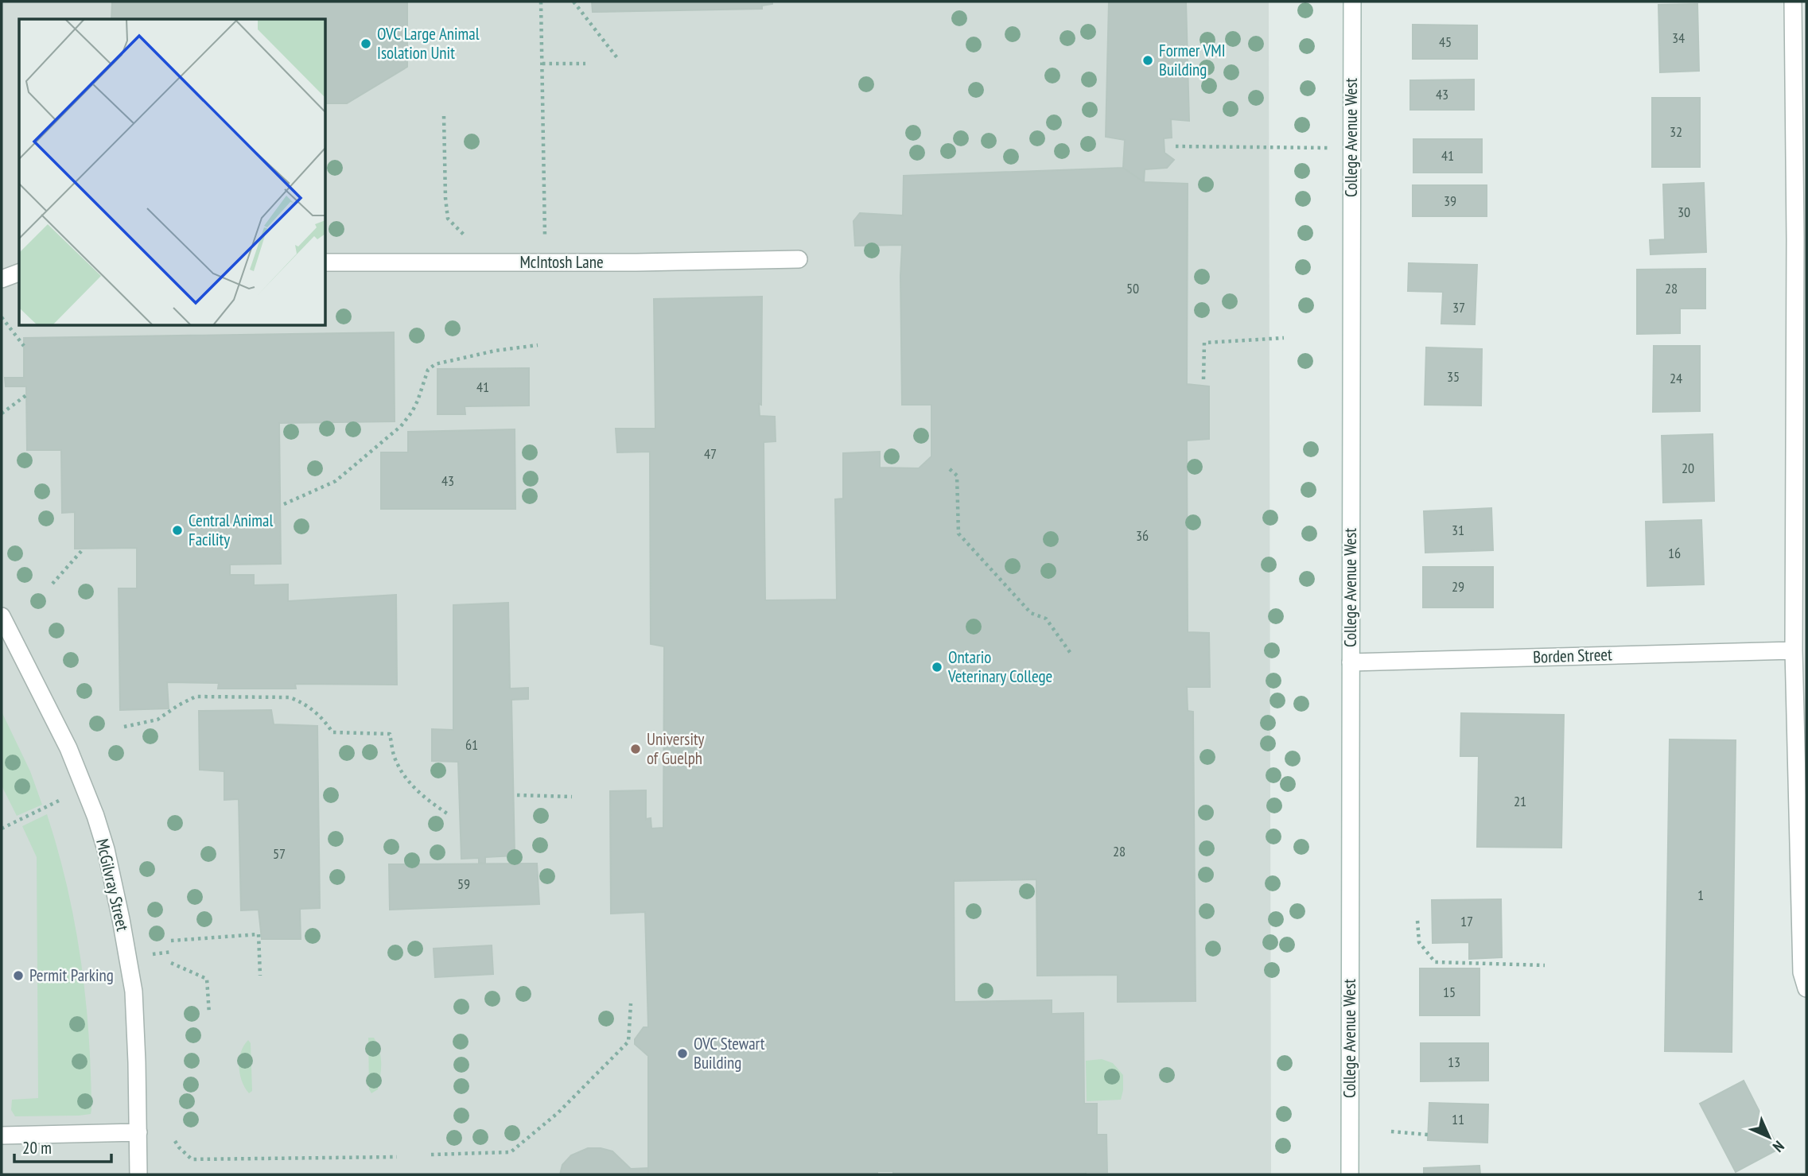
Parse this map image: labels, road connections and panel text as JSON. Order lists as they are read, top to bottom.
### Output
{
  "streets": {
    "street": [
      "College Avenue West",
      "McIntosh Lane",
      "Borden Street",
      "McGilvray Street"
    ]
  },
  "crossings": [
    ["College Avenue West", "Borden Street"]
  ],
  "places": [
    "OVC Large Animal Isolation Unit",
    "Former VMI Building",
    "Central Animal Facility",
    "Ontario Veterinary College",
    "University of Guelph",
    "Permit Parking",
    "OVC Stewart Building"
  ],
  "house_numbers": [
    "34",
    "45",
    "43",
    "32",
    "41",
    "39",
    "30",
    "50",
    "28",
    "37",
    "35",
    "24",
    "41",
    "47",
    "20",
    "43",
    "31",
    "36",
    "16",
    "29",
    "61",
    "21",
    "28",
    "57",
    "59",
    "1",
    "17",
    "15",
    "13",
    "11"
  ],
  "scale_bar": "20 m",
  "north": "bottom right"
}
